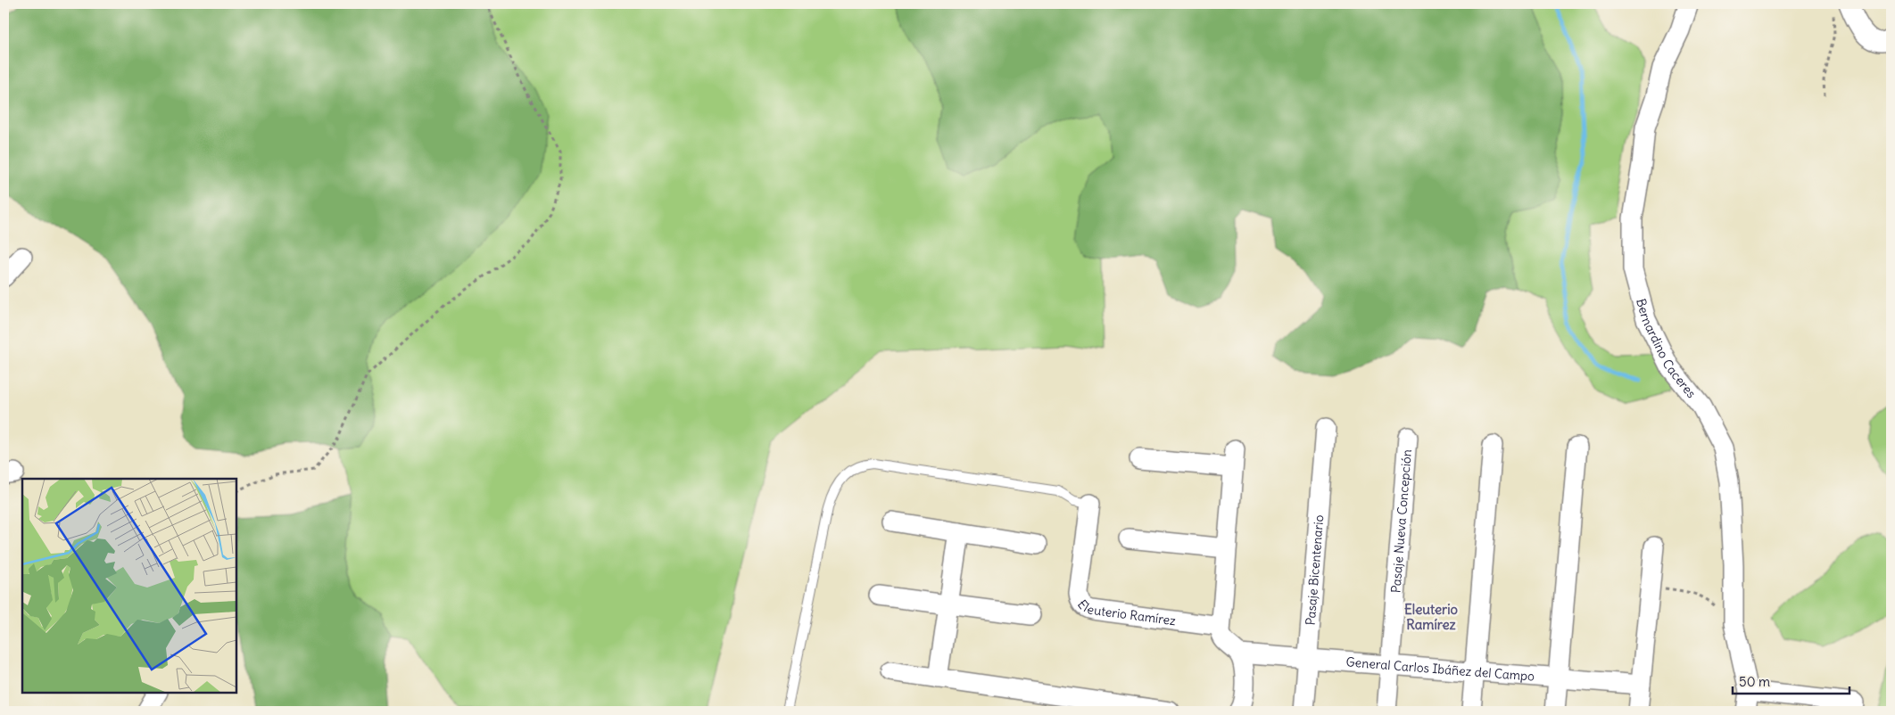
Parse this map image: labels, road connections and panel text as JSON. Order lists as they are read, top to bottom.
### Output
{
  "streets": {
    "street": [
      "Bernardino Caceres",
      "Pasaje Nueva Concepción",
      "Pasaje Bicentenario",
      "Eleuterio Ramírez",
      "General Carlos Ibáñez del Campo"
    ]
  },
  "crossings": [
    ["Pasaje Nueva Concepción", "General Carlos Ibáñez del Campo"],
    ["Pasaje Bicentenario", "General Carlos Ibáñez del Campo"]
  ],
  "districts": ["Eleuterio Ramírez"],
  "scale_bar": "50 m"
}
